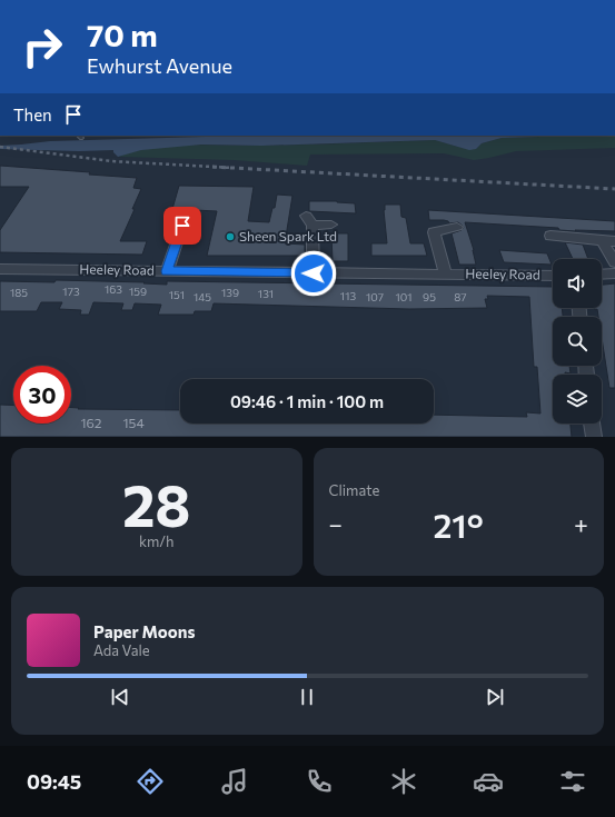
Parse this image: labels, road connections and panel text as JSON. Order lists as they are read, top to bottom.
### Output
{
  "streets": {
    "street": ["Heeley Road"]
  },
  "places": ["Sheen Spark Ltd"],
  "house_numbers": [
    "163",
    "173",
    "159",
    "185",
    "139",
    "131",
    "151",
    "113",
    "145",
    "107",
    "101",
    "95",
    "87",
    "162",
    "154"
  ],
  "page": {
    "turn": ["70 m", "Ewhurst Avenue"],
    "then": "Then",
    "limit": "30",
    "trip": "09:46 · 1 min · 100 m",
    "tile": [
      ["28", "km/h"],
      "Climate"
    ],
    "heat": ["−", "21°", "+"],
    "song": ["Paper Moons", "Ada Vale"],
    "tabs": "09:45"
  }
}
